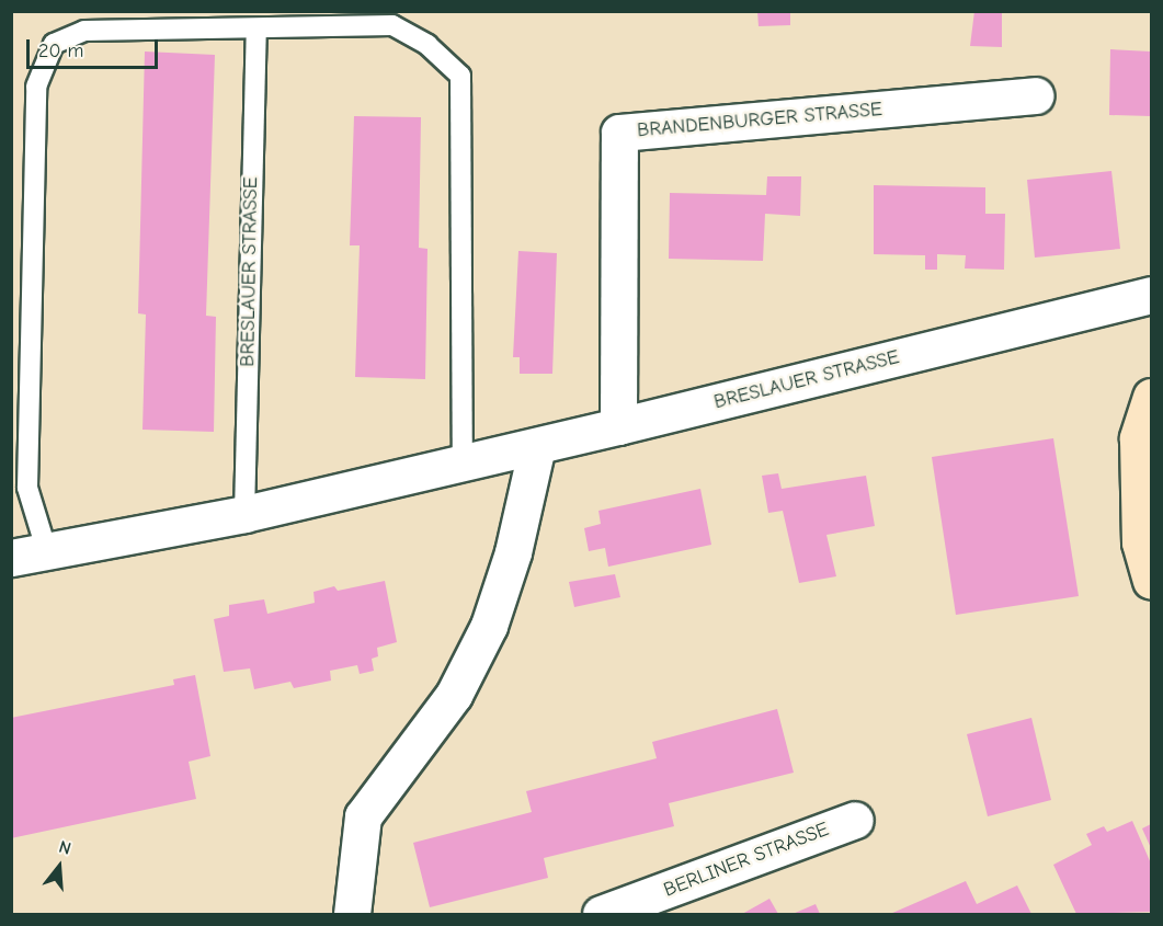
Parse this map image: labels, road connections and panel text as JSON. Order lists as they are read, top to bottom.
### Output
{
  "streets": {
    "street": ["BRANDENBURGER STRASSE", "BRESLAUER STRASSE", "BERLINER STRASSE"]
  },
  "crossings": [
    ["BRANDENBURGER STRASSE", "BRESLAUER STRASSE"]
  ],
  "scale_bar": "20 m",
  "north": "top"
}
